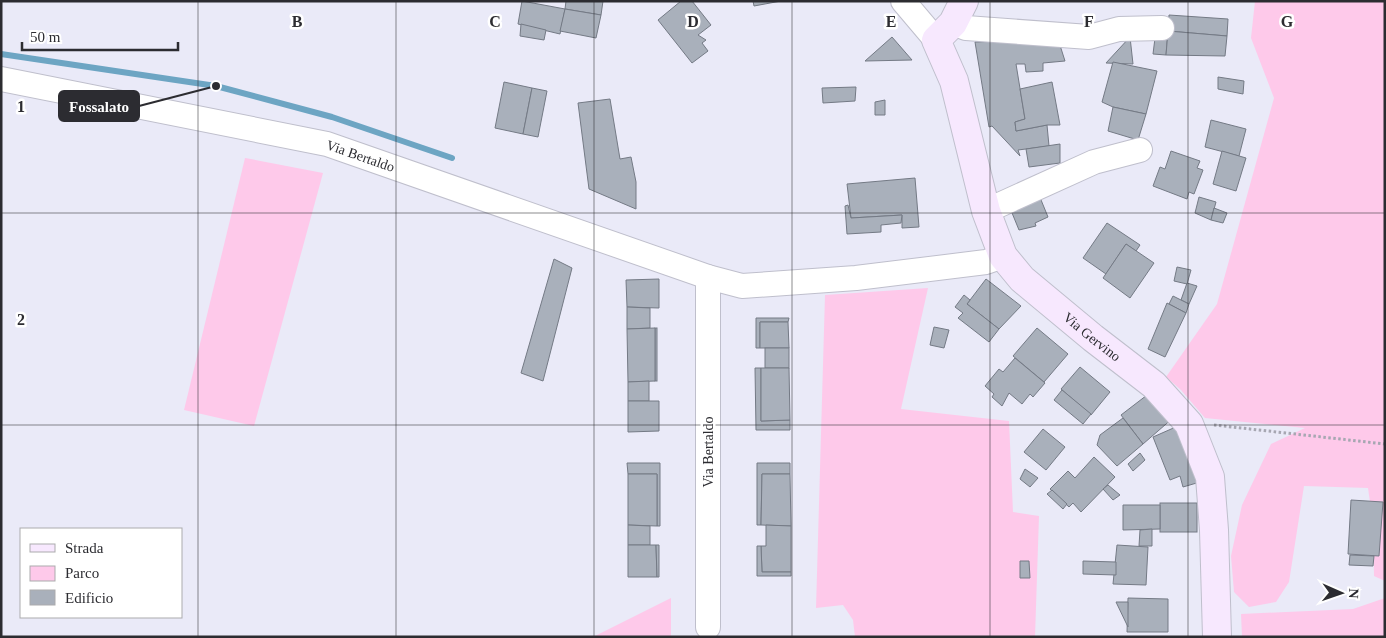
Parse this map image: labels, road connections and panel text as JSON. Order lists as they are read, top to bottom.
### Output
{
  "streets": {
    "street": ["Via Bertaldo", "Via Gervino"]
  },
  "crossings": [
    ["Via Bertaldo", "Via Gervino"]
  ],
  "places": ["Fossalato"],
  "legend": ["Strada", "Parco", "Edificio"],
  "scale_bar": "50 m",
  "north": "right",
  "grid": {
    "columns": [
      "B",
      "C",
      "D",
      "E",
      "F",
      "G"
    ],
    "rows": ["1", "2"]
  }
}
